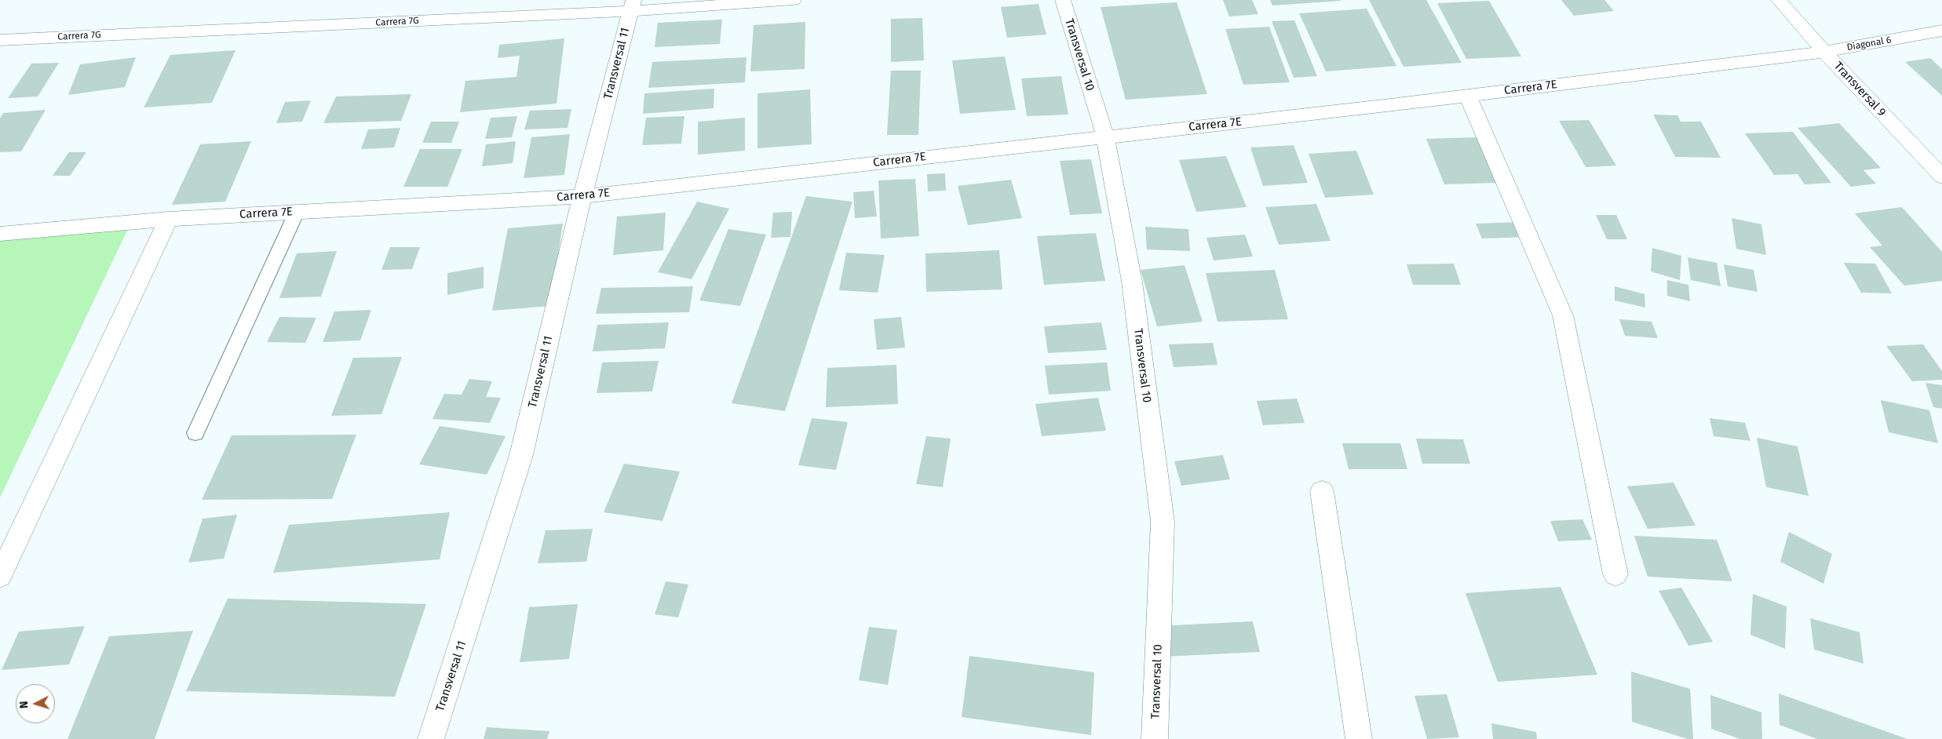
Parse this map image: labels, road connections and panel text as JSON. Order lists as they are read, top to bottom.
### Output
{
  "streets": {
    "street": [
      "Carrera 7G",
      "Diagonal 6",
      "Transversal 10",
      "Transversal 11",
      "Carrera 7E",
      "Transversal 9"
    ]
  },
  "crossings": [
    ["Carrera 7G", "Transversal 11"],
    ["Diagonal 6", "Carrera 7E"],
    ["Diagonal 6", "Transversal 9"],
    ["Transversal 10", "Carrera 7E"],
    ["Transversal 11", "Carrera 7E"]
  ],
  "north": "left"
}
